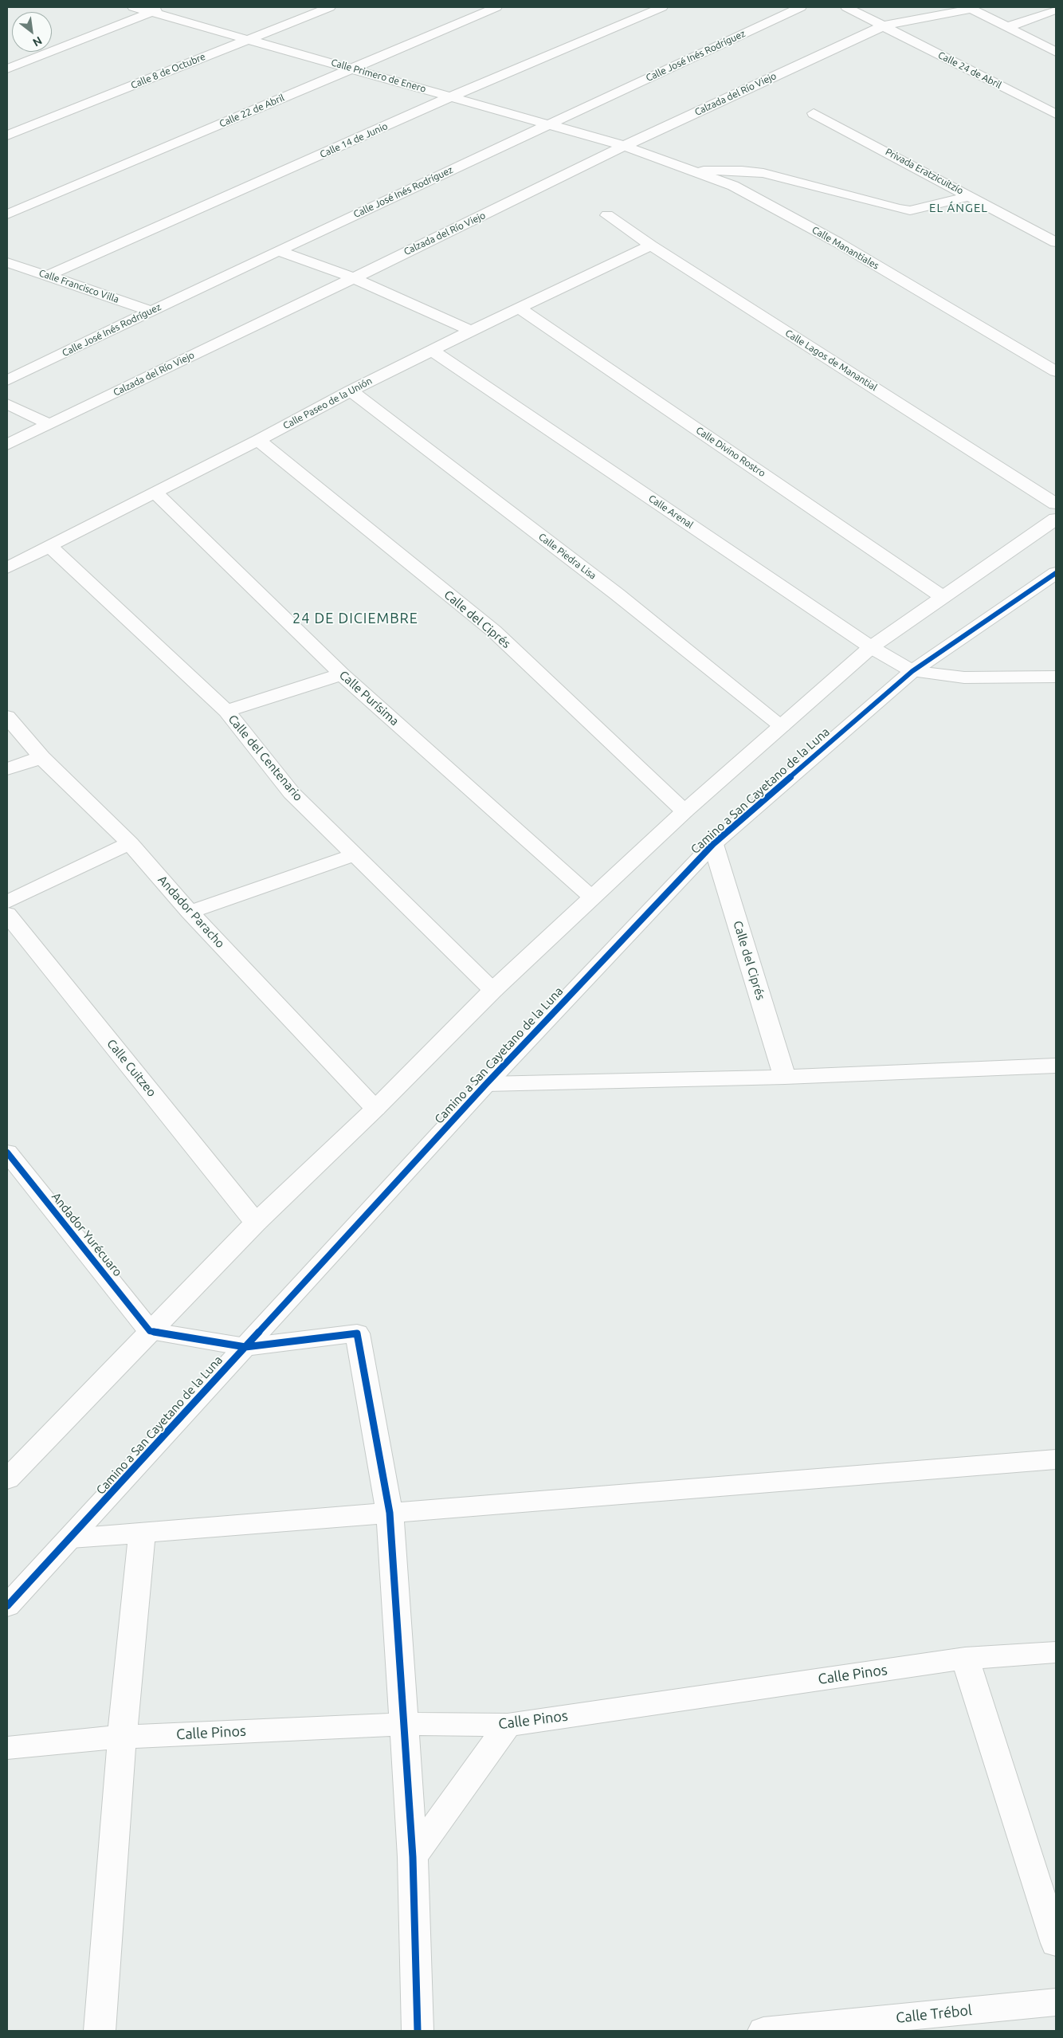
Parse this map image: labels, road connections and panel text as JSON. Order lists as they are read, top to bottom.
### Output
{
  "streets": {
    "street": [
      "Calle José Inés Rodríguez",
      "Calle 24 de Abril",
      "Calle 8 de Octubre",
      "Calle Primero de Enero",
      "Calzada del Río Viejo",
      "Calle 22 de Abril",
      "Calle 14 de Junio",
      "Privada Eratzicuitzío",
      "Calle Manantiales",
      "Calle Francisco Villa",
      "Calle Lagos de Manantial",
      "Calle Paseo de la Unión",
      "Calle Divino Rostro",
      "Calle Arenal",
      "Calle Piedra Lisa",
      "Calle del Ciprés",
      "Calle Purísima",
      "Calle del Centenario",
      "Camino a San Cayetano de la Luna",
      "Andador Paracho",
      "Calle Cuitzeo",
      "Andador Yurécuaro",
      "Calle Pinos",
      "Calle Trébol"
    ]
  },
  "crossings": [
    ["Calle José Inés Rodríguez", "Calle Primero de Enero"],
    ["Calle José Inés Rodríguez", "Calle Francisco Villa"],
    ["Calle 24 de Abril", "Calzada del Río Viejo"],
    ["Calle 8 de Octubre", "Calle Primero de Enero"],
    ["Calle Primero de Enero", "Calzada del Río Viejo"],
    ["Calle Primero de Enero", "Calle 22 de Abril"],
    ["Calle Primero de Enero", "Calle 14 de Junio"],
    ["Calle Primero de Enero", "Calle Manantiales"],
    ["Calzada del Río Viejo", "Calle Manantiales"],
    ["Calle 14 de Junio", "Calle Francisco Villa"],
    ["Calle Lagos de Manantial", "Calle Paseo de la Unión"],
    ["Calle Paseo de la Unión", "Calle Divino Rostro"],
    ["Calle Paseo de la Unión", "Calle Arenal"],
    ["Calle Paseo de la Unión", "Calle Piedra Lisa"],
    ["Calle Paseo de la Unión", "Calle del Ciprés"],
    ["Calle Paseo de la Unión", "Calle Purísima"],
    ["Calle Paseo de la Unión", "Calle del Centenario"],
    ["Calle Arenal", "Camino a San Cayetano de la Luna"],
    ["Calle del Ciprés", "Camino a San Cayetano de la Luna"]
  ],
  "districts": ["EL ÁNGEL", "24 DE DICIEMBRE"],
  "north": "bottom right"
}
